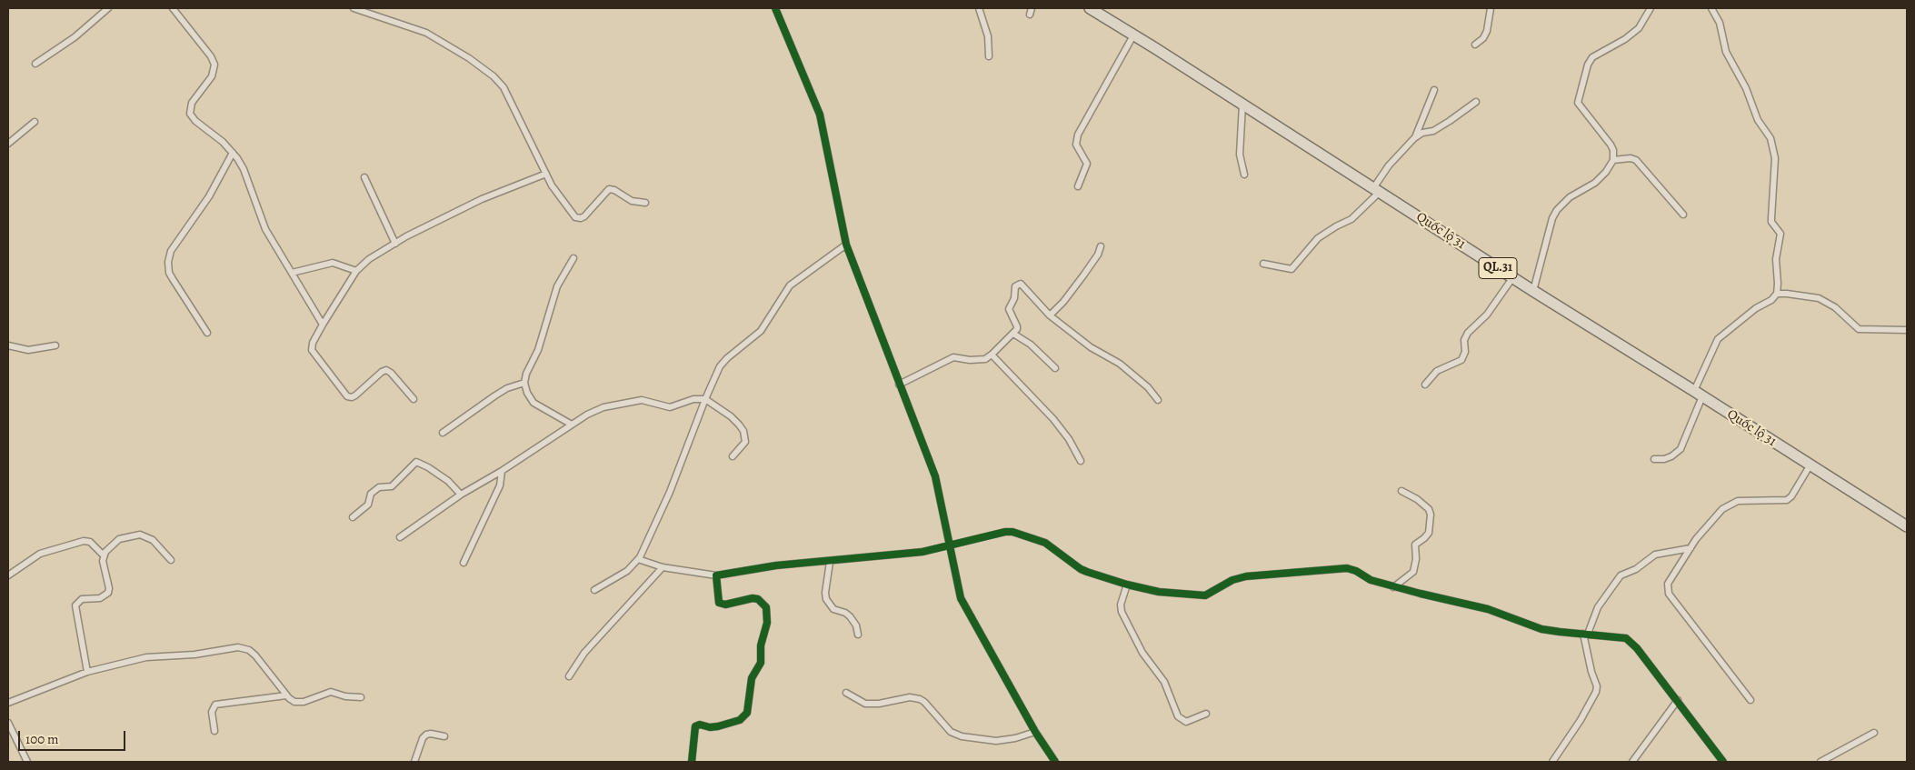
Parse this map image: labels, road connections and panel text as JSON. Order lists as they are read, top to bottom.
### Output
{
  "streets": {
    "highway": ["Quốc lộ 31", "QL.31"]
  },
  "scale_bar": "100 m"
}
